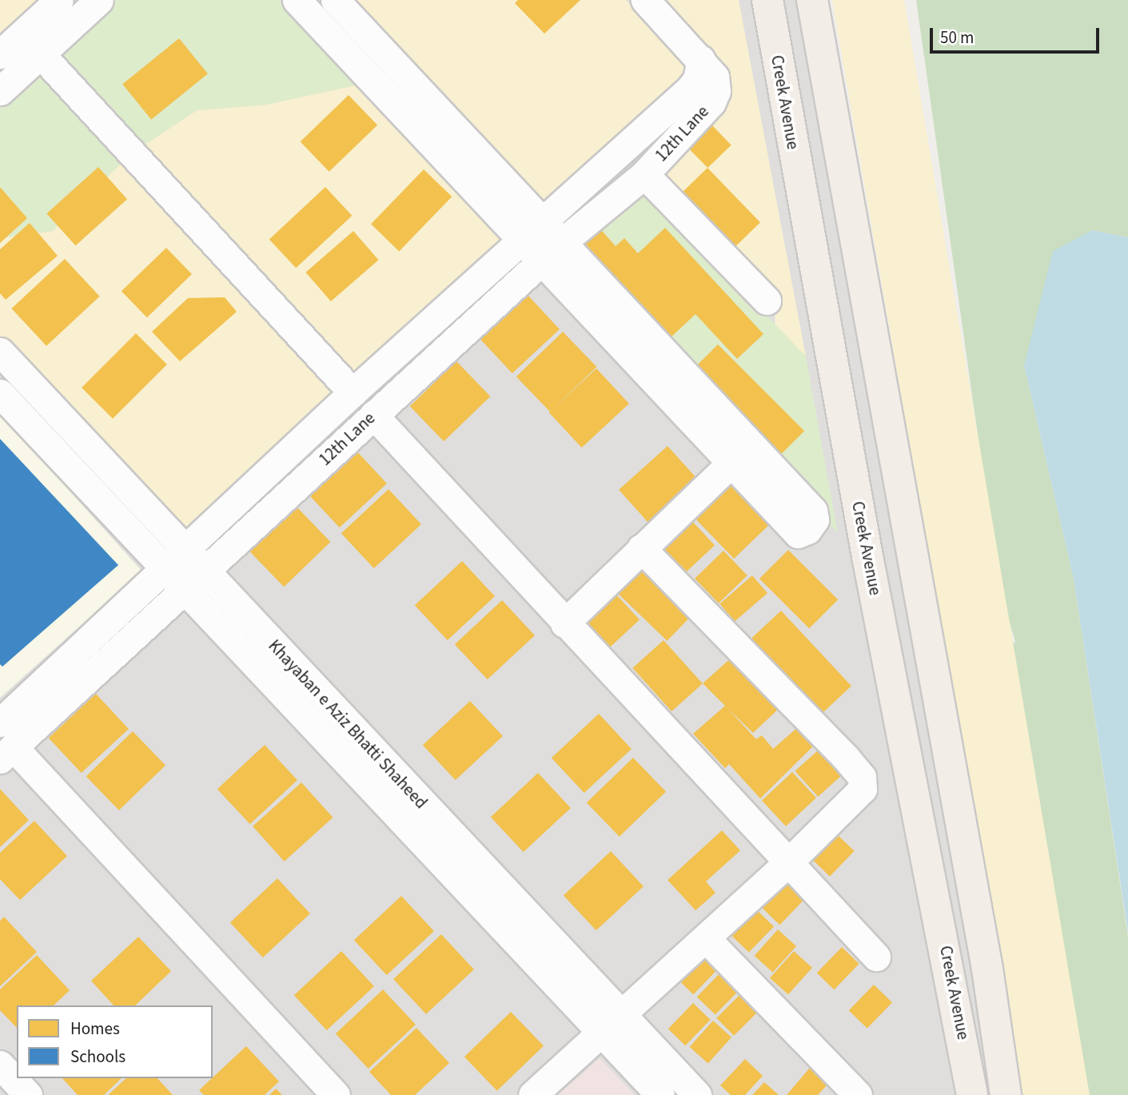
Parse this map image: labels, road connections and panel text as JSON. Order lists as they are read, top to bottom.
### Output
{
  "streets": {
    "main road": ["Creek Avenue"],
    "street": ["12th Lane", "Khayaban e Aziz Bhatti Shaheed"]
  },
  "crossings": [
    ["12th Lane", "Khayaban e Aziz Bhatti Shaheed"]
  ],
  "legend": ["Homes", "Schools"],
  "scale_bar": "50 m"
}
